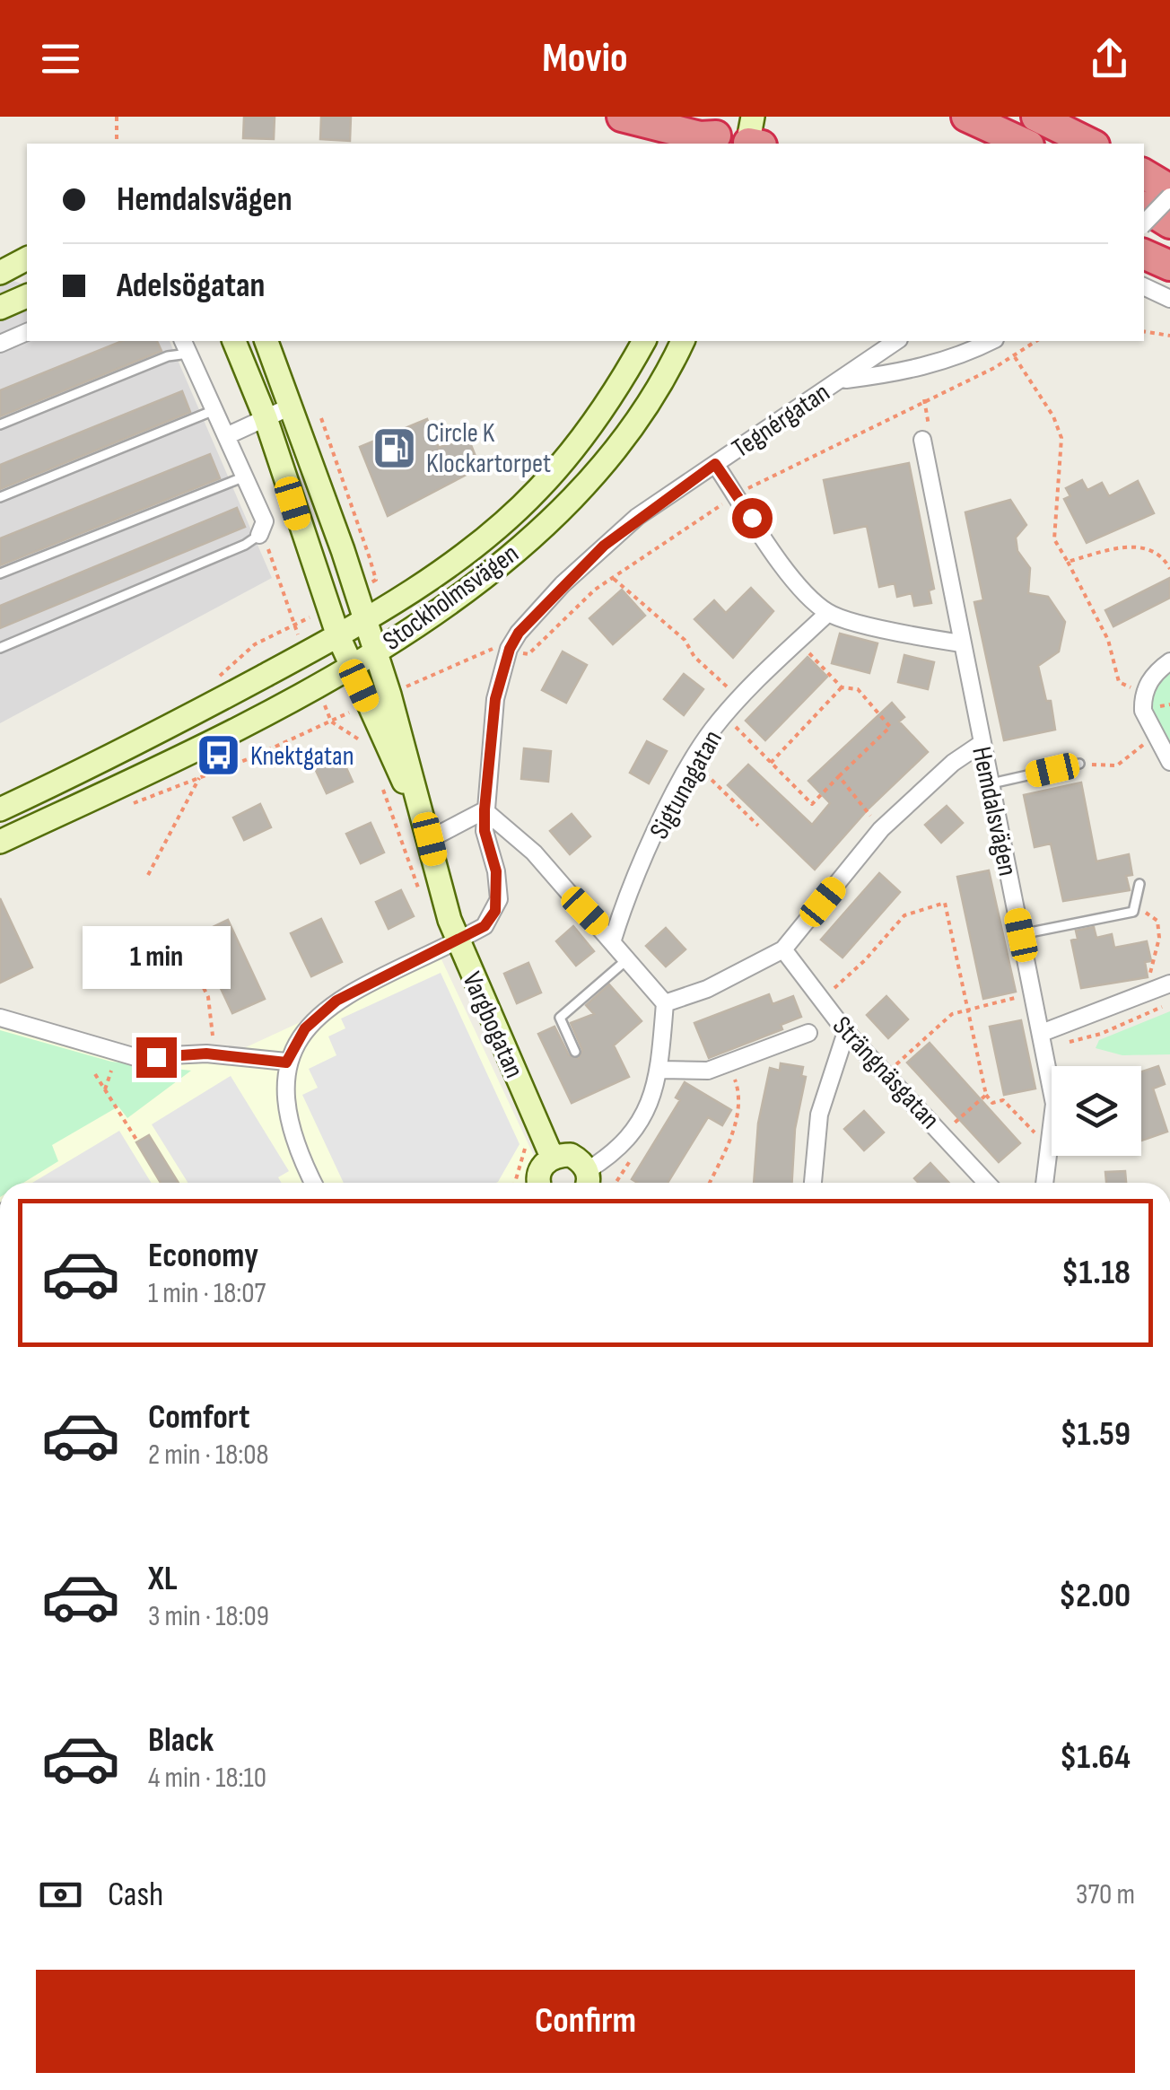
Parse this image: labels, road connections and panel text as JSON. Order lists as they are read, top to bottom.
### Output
{
  "streets": {
    "main road": ["Stockholmsvägen", "Vargbogatan"],
    "street": [
      "Tegnérgatan",
      "Sigtunagatan",
      "Hemdalsvägen",
      "Strängnäsgatan"
    ]
  },
  "crossings": [
    ["Tegnérgatan", "Vargbogatan"],
    ["Stockholmsvägen", "Vargbogatan"]
  ],
  "places": {
    "fuel station": ["Circle K Klockartorpet"],
    "bus stop": ["Knektgatan"]
  },
  "page": {
    "header": "Movio",
    "banner": ["Hemdalsvägen", "Adelsögatan"],
    "bubble": "1 min",
    "list": [
      {
        "name": "Economy",
        "note": "1 min · 18:07",
        "value": "$1.18"
      },
      {
        "name": "Comfort",
        "note": "2 min · 18:08",
        "value": "$1.59"
      },
      {
        "name": "XL",
        "note": "3 min · 18:09",
        "value": "$2.00"
      },
      {
        "name": "Black",
        "note": "4 min · 18:10",
        "value": "$1.64"
      }
    ],
    "pay": ["Cash", "370 m"],
    "buttons": "Confirm"
  }
}
